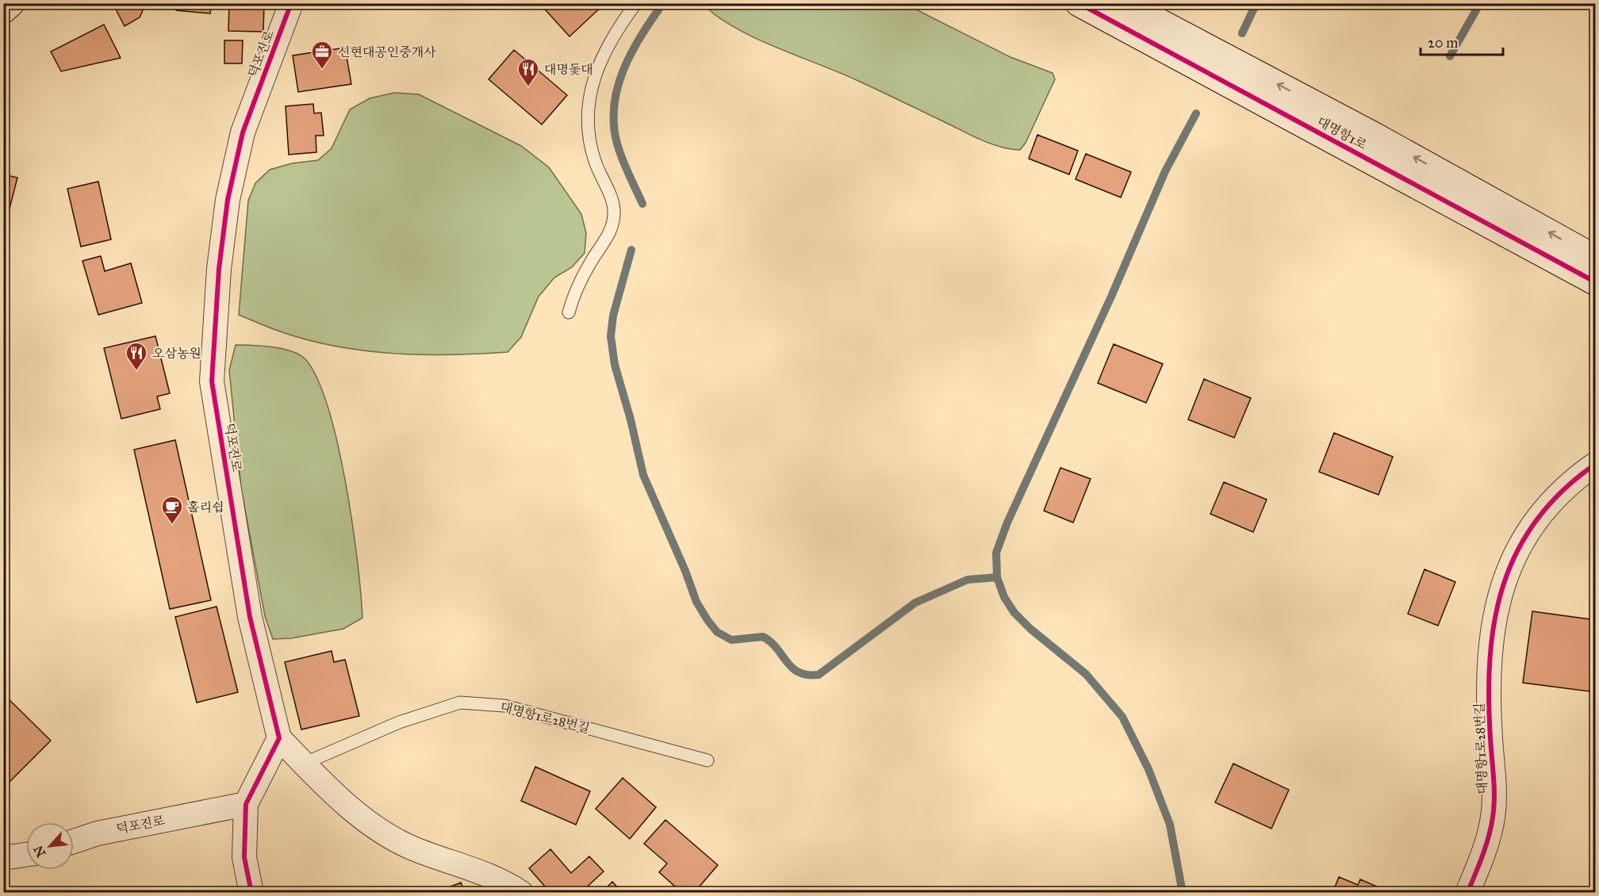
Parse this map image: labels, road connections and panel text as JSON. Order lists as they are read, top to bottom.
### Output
{
  "streets": {
    "street": ["덕포진로", "대명항1로", "대명항1로28번길"]
  },
  "places": {
    "office": ["신현대공인중개사"],
    "restaurant": ["대명돛대", "오삼농원"],
    "cafe": ["홀리쉽"]
  },
  "scale_bar": "20 m",
  "north": "bottom left"
}
